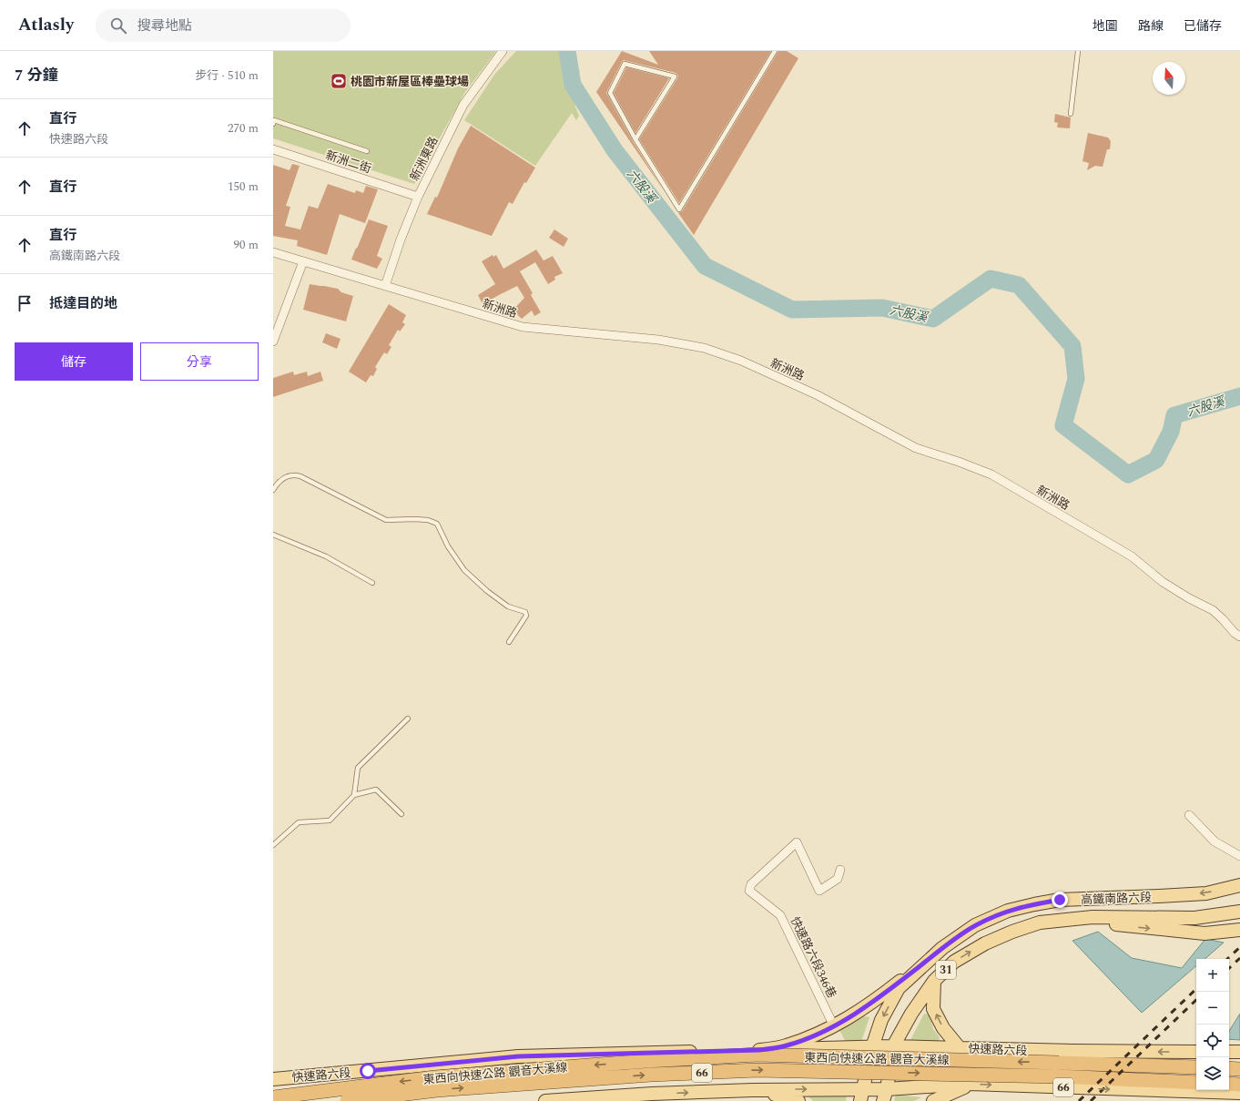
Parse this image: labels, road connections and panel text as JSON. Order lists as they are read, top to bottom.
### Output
{
  "streets": {
    "highway": ["東西向快速公路 觀音大溪線", "66"],
    "main road": ["高鐵南路六段", "31", "快速路六段"],
    "street": [
      "新洲東路",
      "新洲二街",
      "新洲路",
      "快速路六段346巷"
    ]
  },
  "crossings": [
    ["新洲東路", "新洲二街"],
    ["新洲東路", "新洲路"],
    ["高鐵南路六段", "31"],
    ["高鐵南路六段", "快速路六段"],
    ["高鐵南路六段", "66"],
    ["快速路六段346巷", "31"],
    ["31", "快速路六段"]
  ],
  "water": ["六股溪"],
  "places": {
    "sports": ["桃園市新屋區棒壘球場"]
  },
  "north": "top",
  "page": {
    "header": "Atlasly",
    "search": "搜尋地點",
    "nav": ["地圖", "路線", "已儲存"],
    "heading": ["7 分鐘", "步行 · 510 m"],
    "list": [
      ["直行", "快速路六段", "270 m"],
      ["直行", "150 m"],
      ["直行", "高鐵南路六段", "90 m"],
      "抵達目的地"
    ],
    "buttons": ["儲存", "分享"],
    "map_buttons": ["+", "−"]
  }
}
